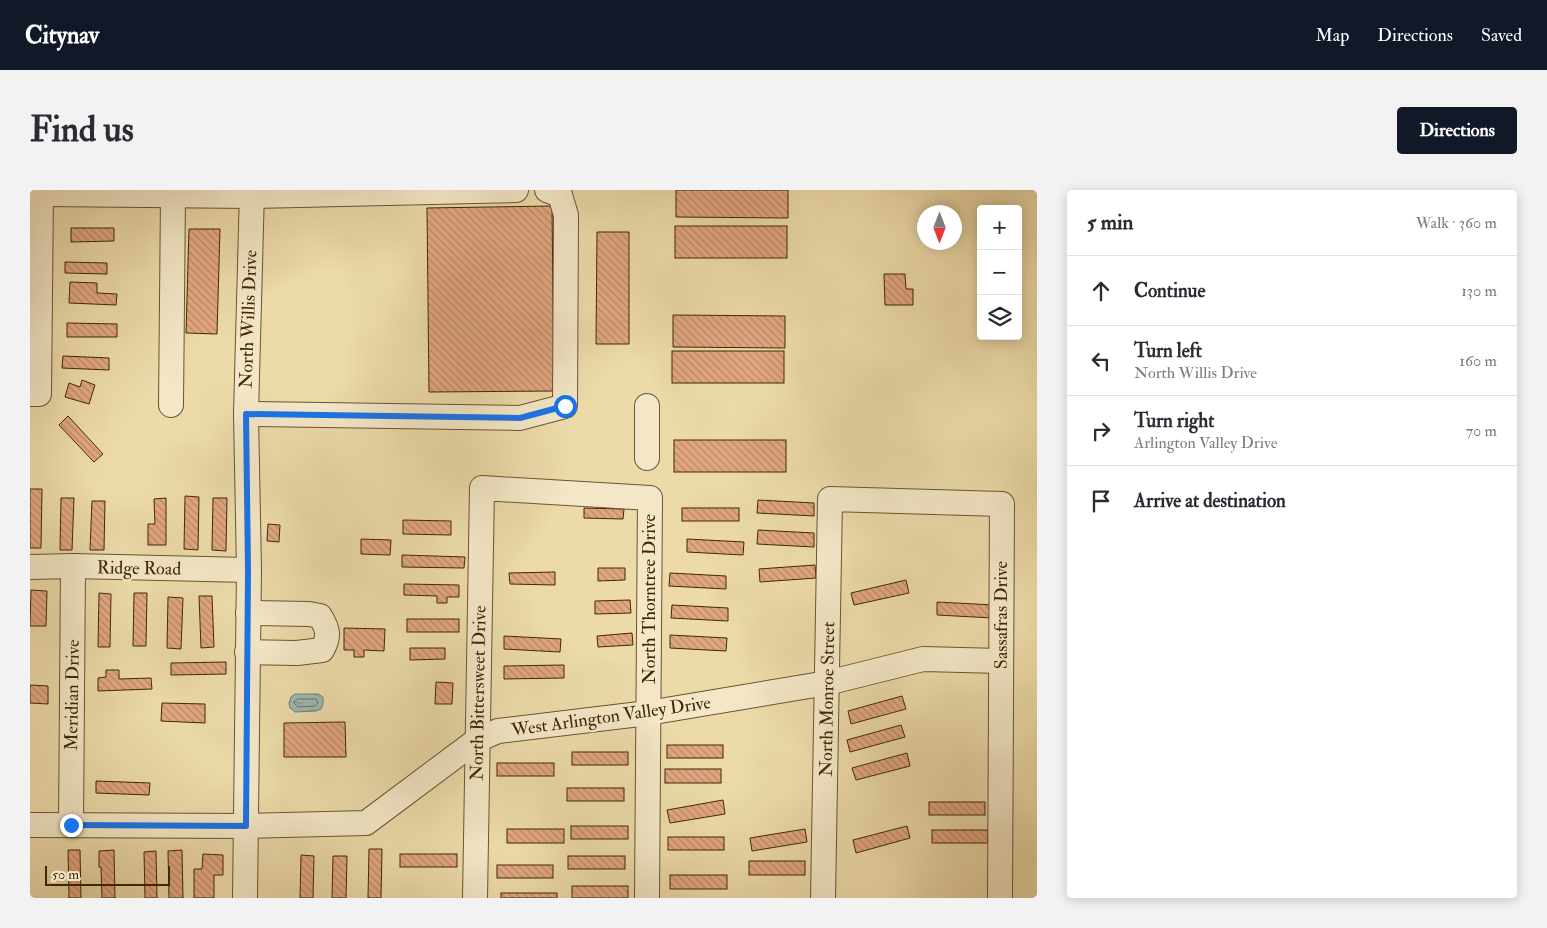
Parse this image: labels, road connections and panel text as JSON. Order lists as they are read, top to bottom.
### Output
{
  "streets": {
    "street": [
      "North Willis Drive",
      "Ridge Road",
      "North Thorntree Drive",
      "Sassafras Drive",
      "North Bittersweet Drive",
      "Meridian Drive",
      "North Monroe Street",
      "West Arlington Valley Drive"
    ]
  },
  "crossings": [
    ["North Willis Drive", "Ridge Road"],
    ["North Willis Drive", "West Arlington Valley Drive"],
    ["Ridge Road", "Meridian Drive"],
    ["North Thorntree Drive", "North Bittersweet Drive"],
    ["North Thorntree Drive", "West Arlington Valley Drive"],
    ["Sassafras Drive", "North Monroe Street"],
    ["Sassafras Drive", "West Arlington Valley Drive"],
    ["North Bittersweet Drive", "West Arlington Valley Drive"],
    ["Meridian Drive", "West Arlington Valley Drive"],
    ["North Monroe Street", "West Arlington Valley Drive"]
  ],
  "scale_bar": "50 m",
  "north": "bottom",
  "page": {
    "header": "Citynav",
    "nav": ["Map", "Directions", "Saved"],
    "buttons": "Directions",
    "title": "Find us",
    "heading": ["5 min", "Walk · 360 m"],
    "map_buttons": ["+", "−"],
    "list": [
      ["Continue", "130 m"],
      ["Turn left", "North Willis Drive", "160 m"],
      ["Turn right", "Arlington Valley Drive", "70 m"],
      "Arrive at destination"
    ],
    "scale": "50 m"
  }
}
